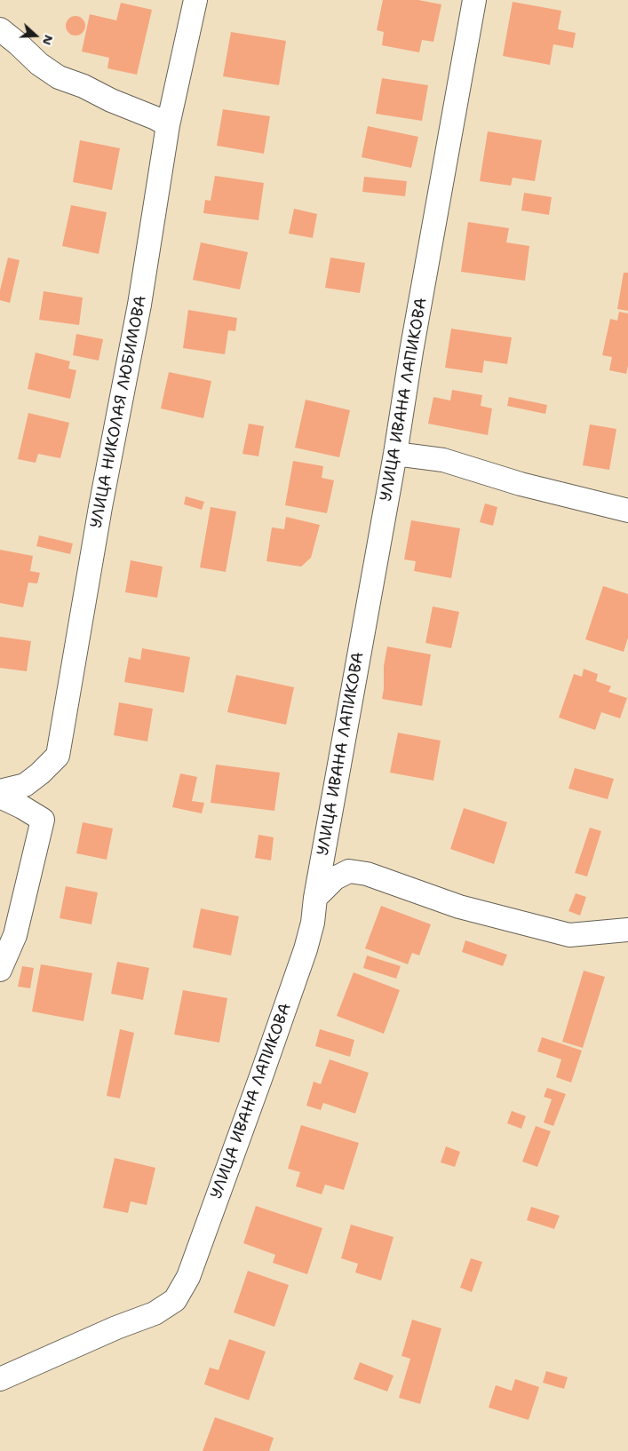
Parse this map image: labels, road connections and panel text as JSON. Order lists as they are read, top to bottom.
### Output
{
  "streets": {
    "street": ["УЛИЦА ИВАНА ЛАПИКОВА", "УЛИЦА НИКОЛАЯ ЛЮБИМОВА"]
  },
  "north": "right"
}
